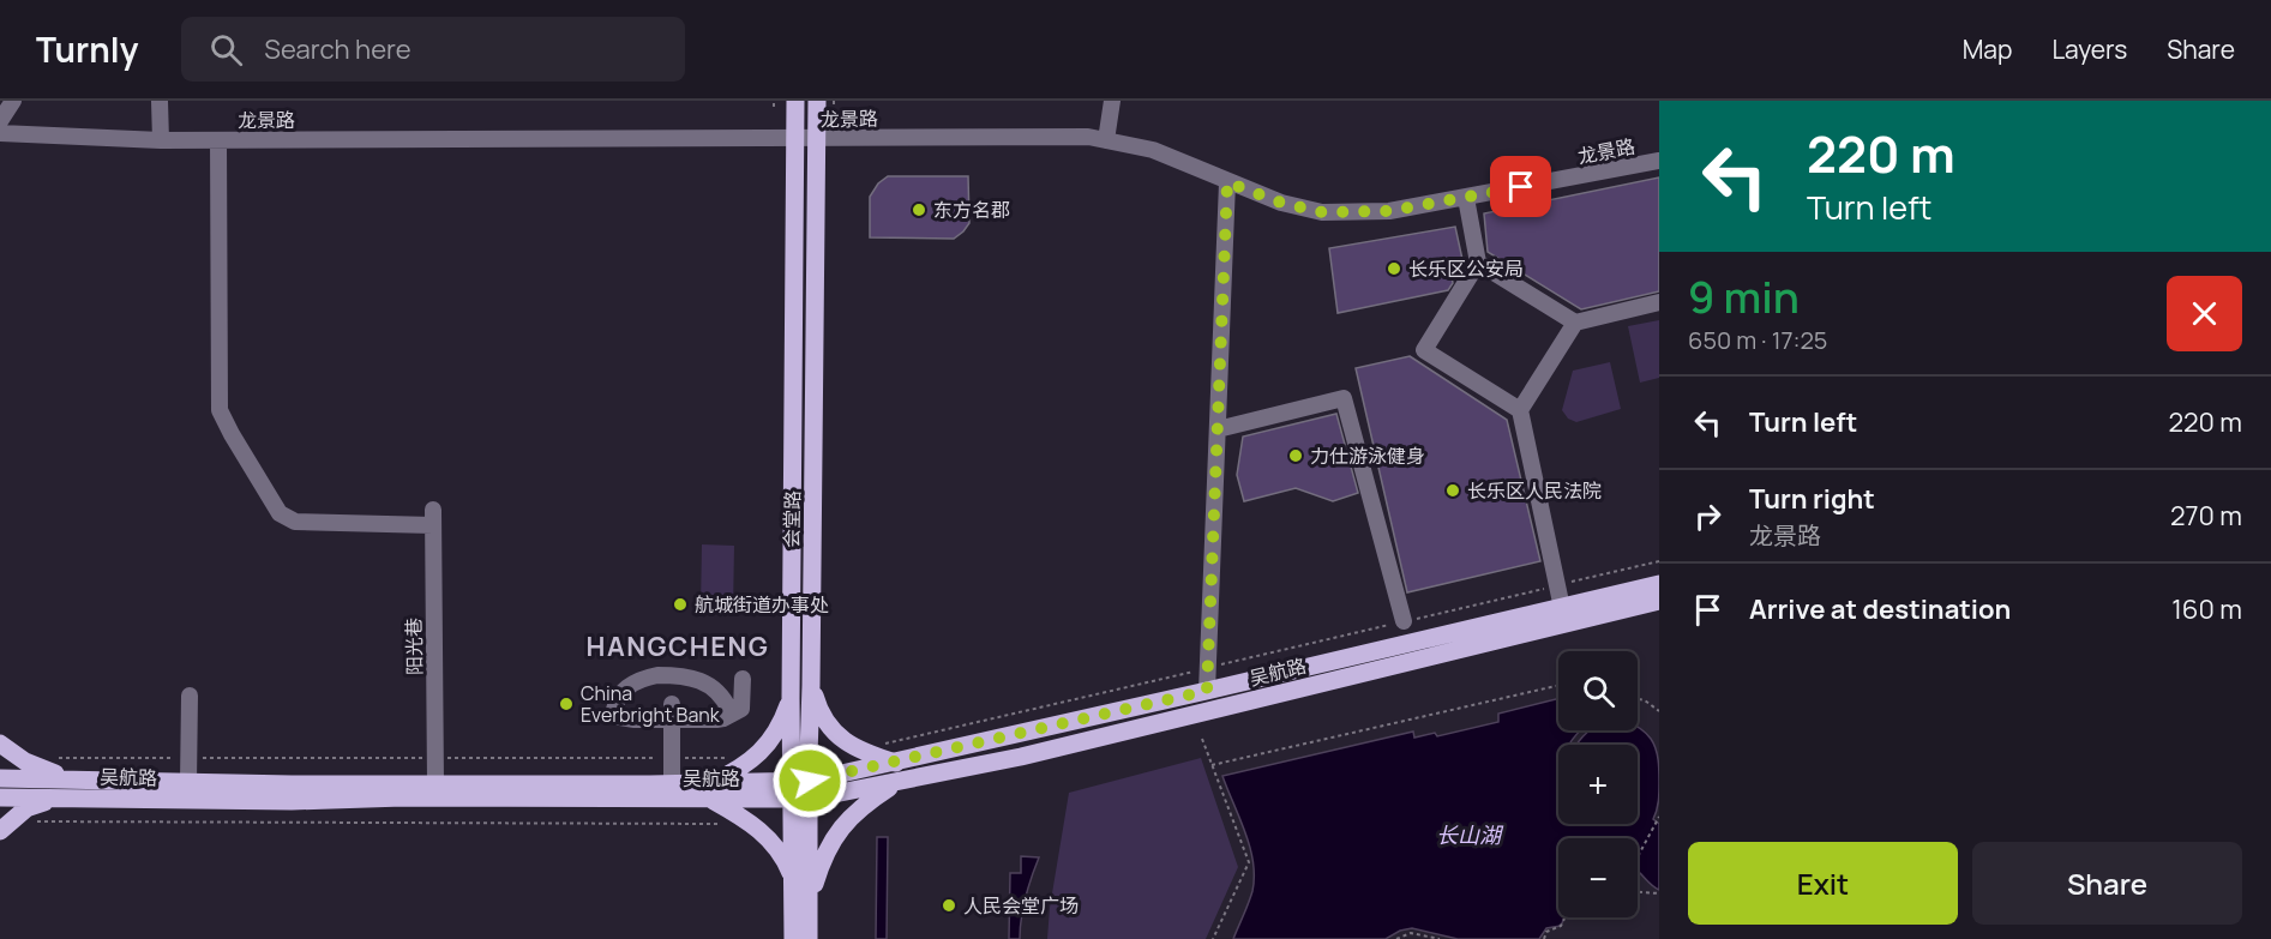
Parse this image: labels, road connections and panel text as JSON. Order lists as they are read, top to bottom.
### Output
{
  "streets": {
    "main road": ["会堂路", "吴航路"],
    "street": ["龙景路", "阳光巷"]
  },
  "crossings": [
    ["龙景路", "会堂路"],
    ["龙景路", "阳光巷"],
    ["会堂路", "吴航路"],
    ["阳光巷", "吴航路"]
  ],
  "districts": ["HANGCHENG"],
  "water": ["长山湖"],
  "places": [
    "东方名郡",
    "长乐区公安局",
    "力仕游泳健身",
    "长乐区人民法院",
    "航城街道办事处",
    "China Everbright Bank",
    "人民会堂广场"
  ],
  "page": {
    "header": "Turnly",
    "search": "Search here",
    "nav": ["Map", "Layers", "Share"],
    "turn": ["220 m", "Turn left"],
    "heading": ["9 min", "650 m · 17:25"],
    "list": [
      {
        "name": "Turn left",
        "value": "220 m"
      },
      {
        "name": "Turn right",
        "note": "龙景路",
        "value": "270 m"
      },
      {
        "name": "Arrive at destination",
        "value": "160 m"
      }
    ],
    "map_buttons": ["+", "−"],
    "buttons": ["Exit", "Share"]
  }
}
